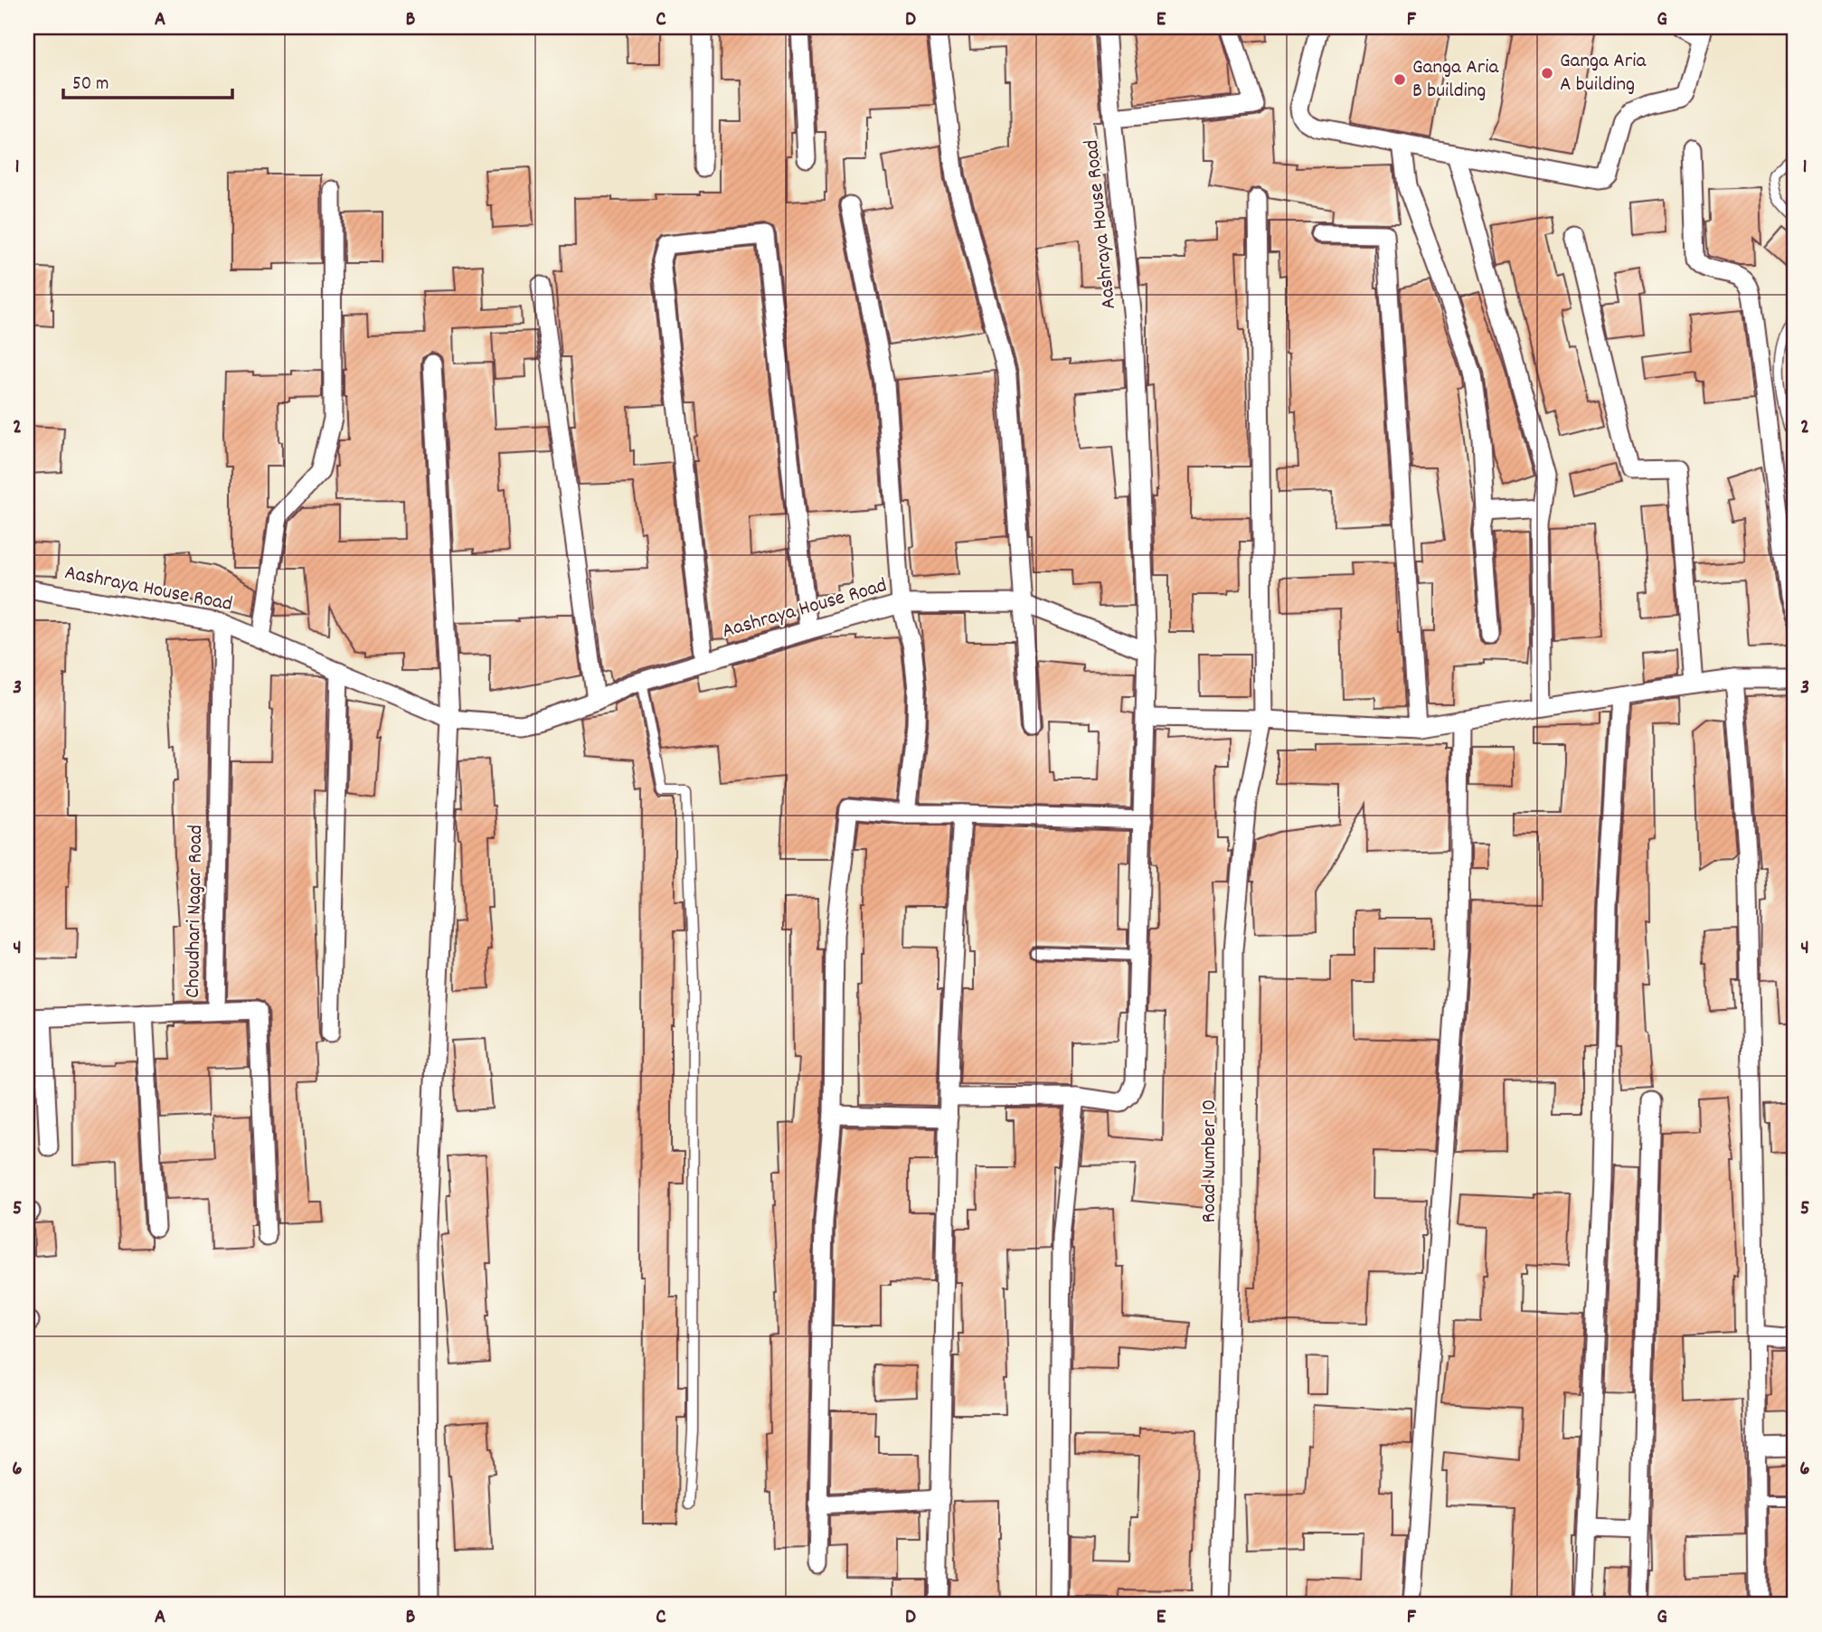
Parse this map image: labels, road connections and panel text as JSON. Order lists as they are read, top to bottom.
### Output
{
  "streets": {
    "street": ["Aashraya House Road", "Choudhari Nagar Road", "Road Number 10"]
  },
  "crossings": [
    ["Aashraya House Road", "Choudhari Nagar Road"]
  ],
  "places": ["Ganga Aria A building", "Ganga Aria B building"],
  "scale_bar": "50 m",
  "grid": {
    "columns": [
      "A",
      "B",
      "C",
      "D",
      "E",
      "F",
      "G"
    ],
    "rows": [
      "1",
      "2",
      "3",
      "4",
      "5",
      "6"
    ]
  }
}
